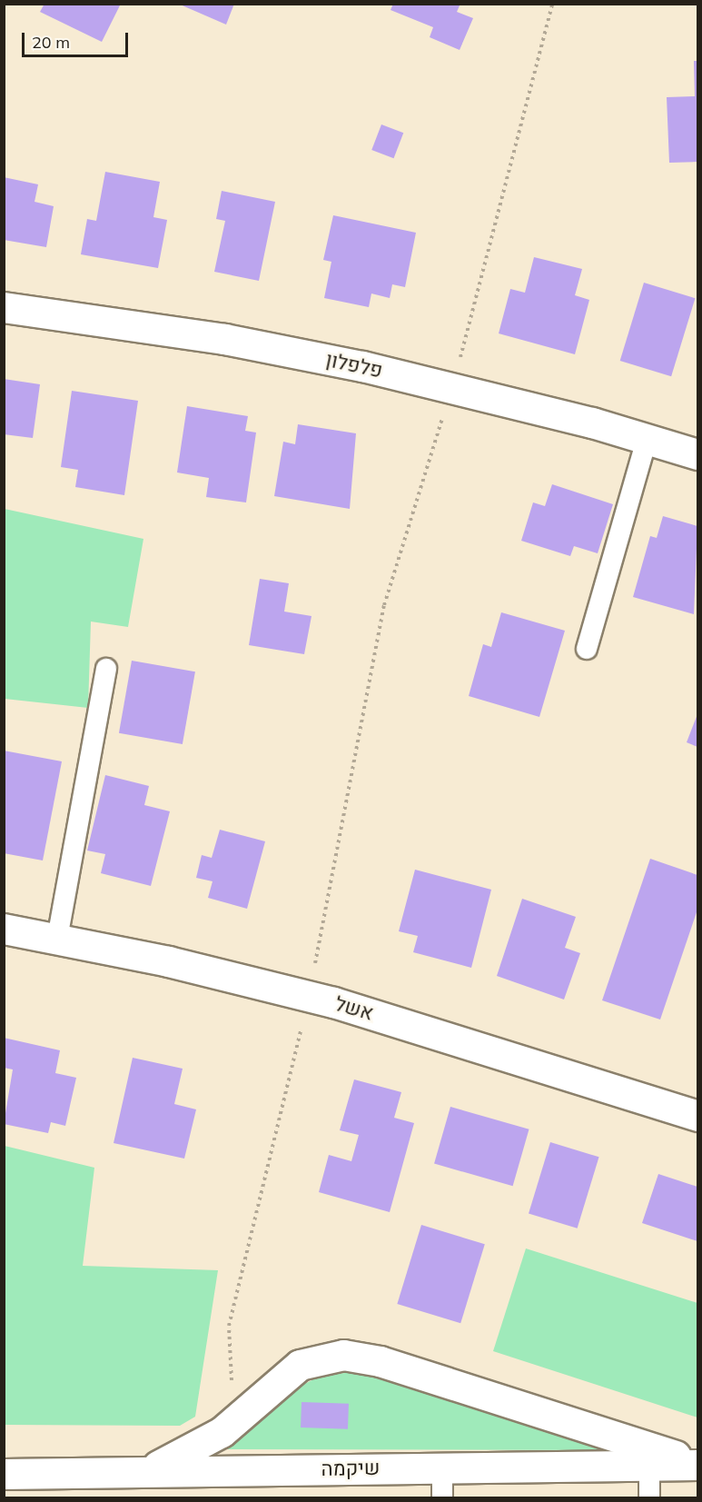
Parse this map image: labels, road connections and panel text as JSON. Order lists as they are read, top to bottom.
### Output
{
  "streets": {
    "street": ["פלפלון", "אשל", "שיקמה"]
  },
  "scale_bar": "20 m"
}
